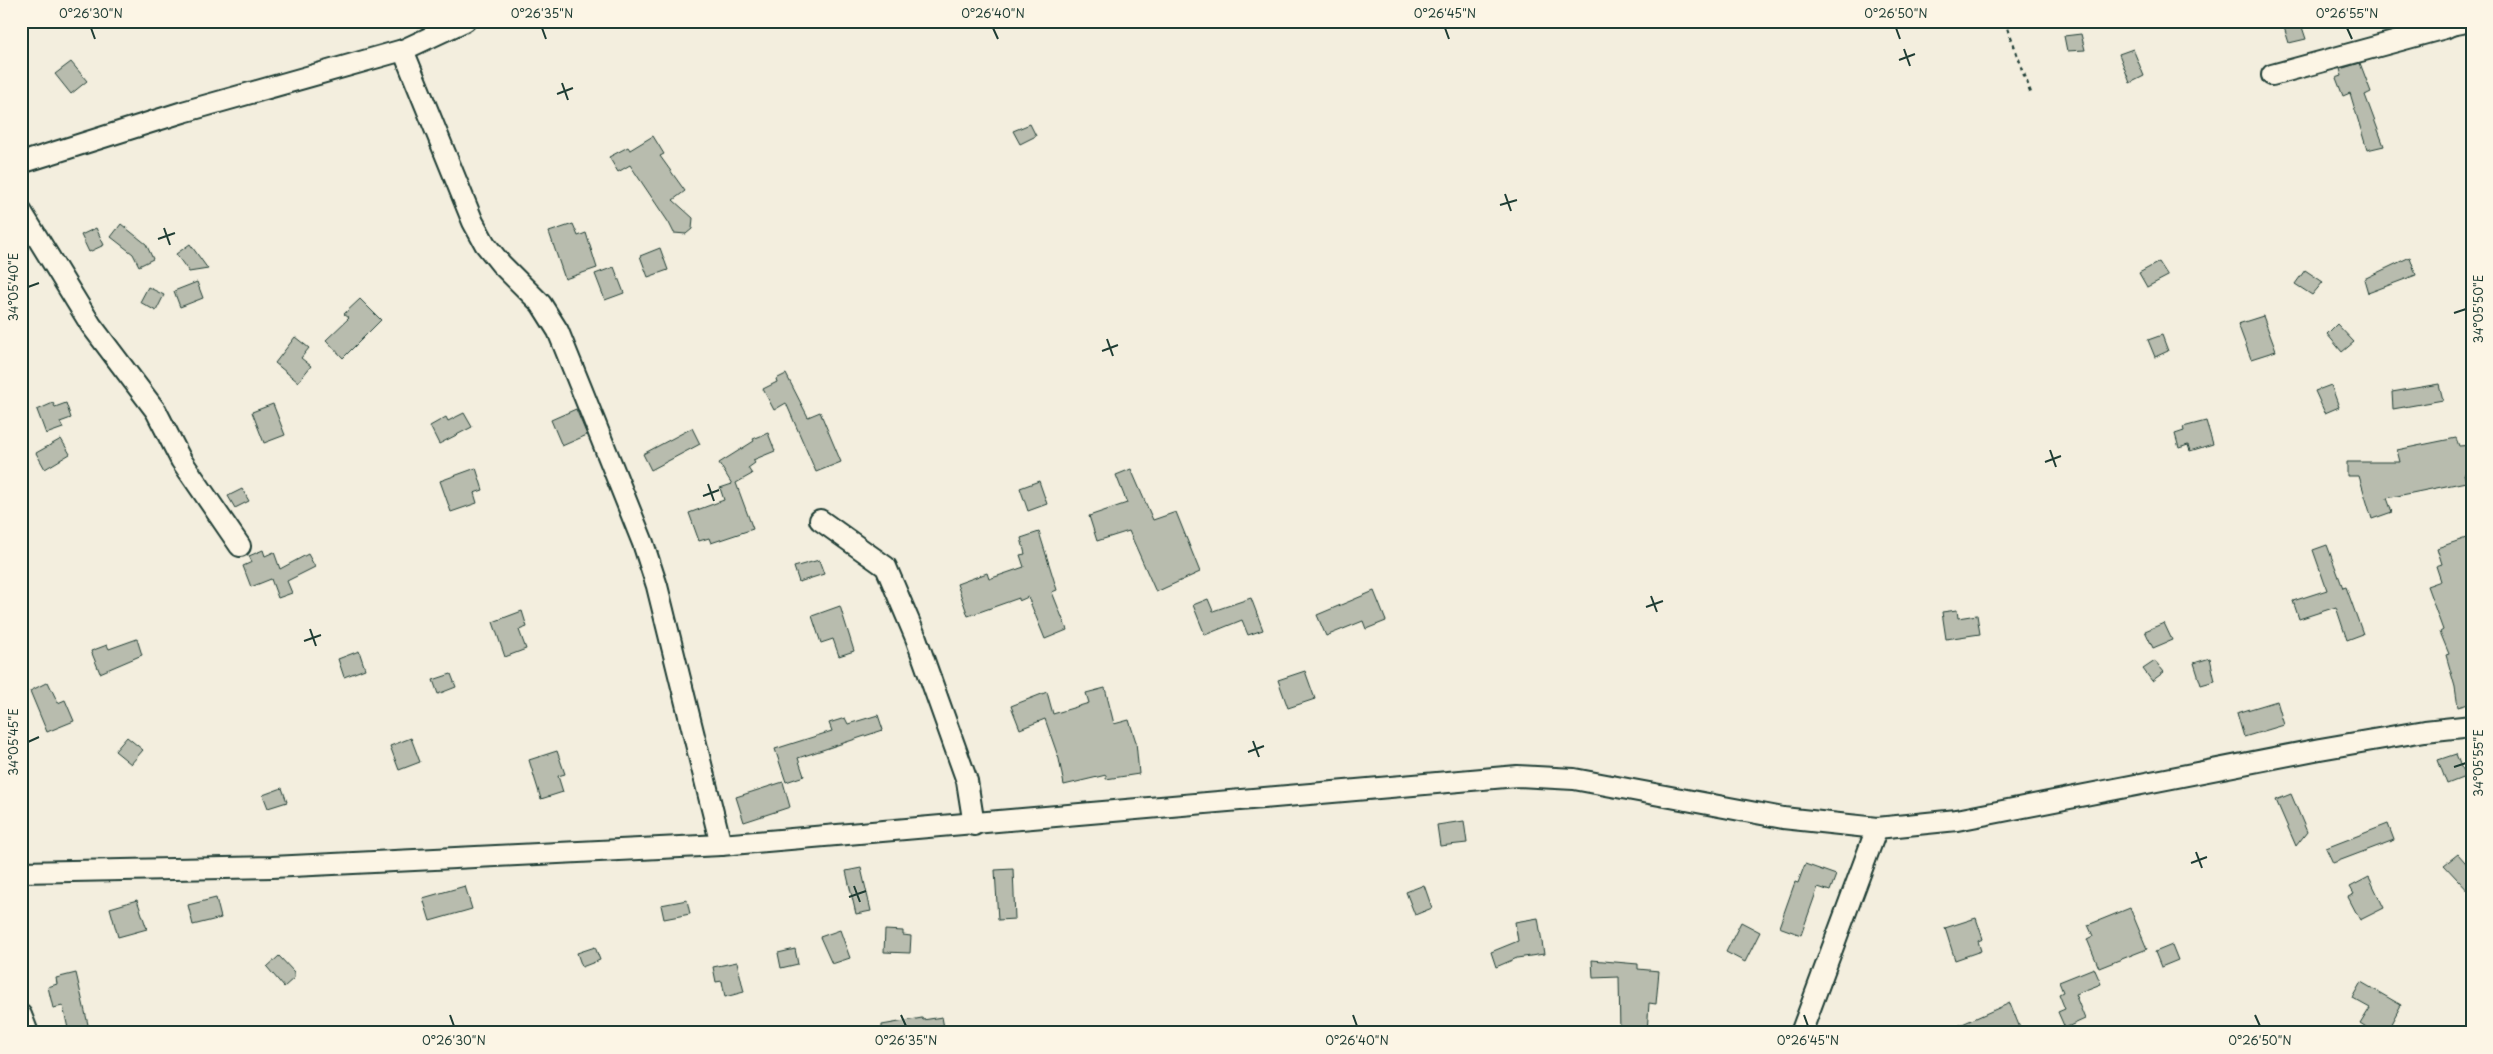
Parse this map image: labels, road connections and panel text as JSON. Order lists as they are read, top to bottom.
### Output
{
  "coordinates": [
    "0°26'30\"N",
    "0°26'35\"N",
    "0°26'40\"N",
    "0°26'45\"N",
    "0°26'50\"N",
    "0°26'55\"N",
    "34°05'40\"E",
    "34°05'50\"E",
    "34°05'45\"E",
    "34°05'55\"E"
  ]
}
